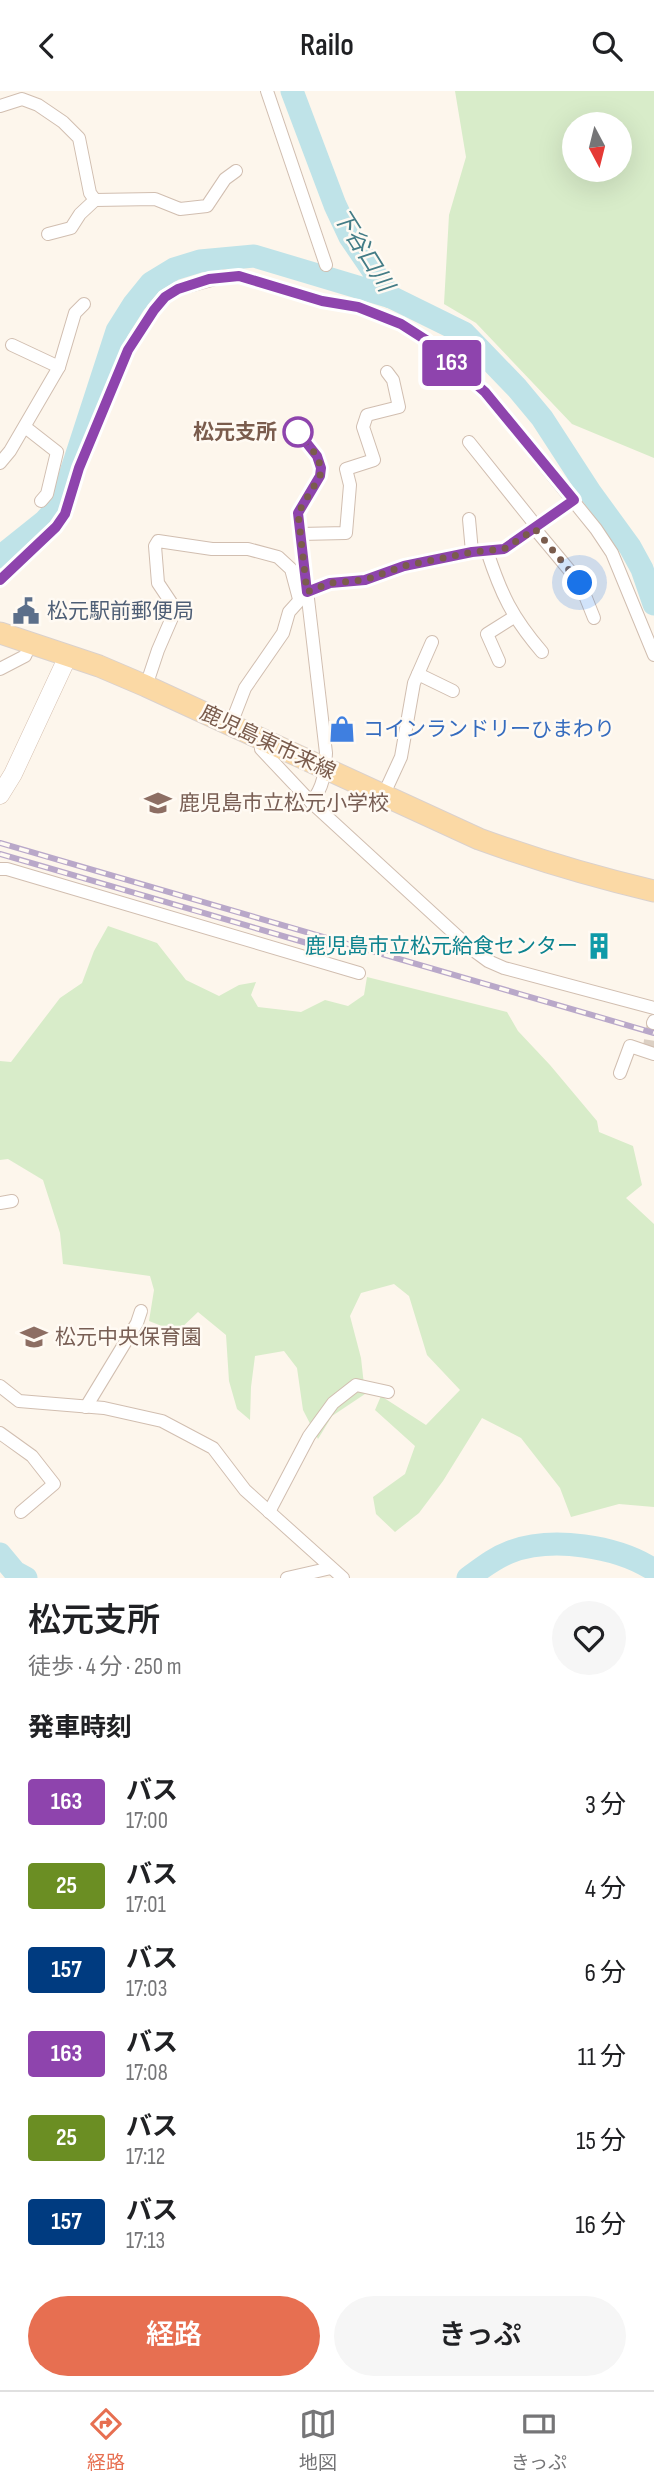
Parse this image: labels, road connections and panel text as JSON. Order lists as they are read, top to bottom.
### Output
{
  "streets": {
    "main road": ["鹿児島東市来線"]
  },
  "water": ["下谷口川"],
  "places": {
    "other": ["松元支所"],
    "public building": ["松元駅前郵便局"],
    "shop": ["コインランドリーひまわり"],
    "school or university": ["鹿児島市立松元小学校", "松元中央保育園"],
    "building": ["鹿児島市立松元給食センター"]
  },
  "lines": ["bus line 163"],
  "north": "bottom",
  "page": {
    "header": "Railo",
    "on_map": "163",
    "heading": [
      ["松元支所", "徒歩 · 4 分 · 250 m"],
      "発車時刻"
    ],
    "list": [
      {
        "mark": "163",
        "name": "バス",
        "note": "17:00",
        "value": "3 分"
      },
      {
        "mark": "25",
        "name": "バス",
        "note": "17:01",
        "value": "4 分"
      },
      {
        "mark": "157",
        "name": "バス",
        "note": "17:03",
        "value": "6 分"
      },
      {
        "mark": "163",
        "name": "バス",
        "note": "17:08",
        "value": "11 分"
      },
      {
        "mark": "25",
        "name": "バス",
        "note": "17:12",
        "value": "15 分"
      },
      {
        "mark": "157",
        "name": "バス",
        "note": "17:13",
        "value": "16 分"
      }
    ],
    "buttons": ["経路", "きっぷ"],
    "tabs": ["経路", "地図", "きっぷ"]
  }
}
